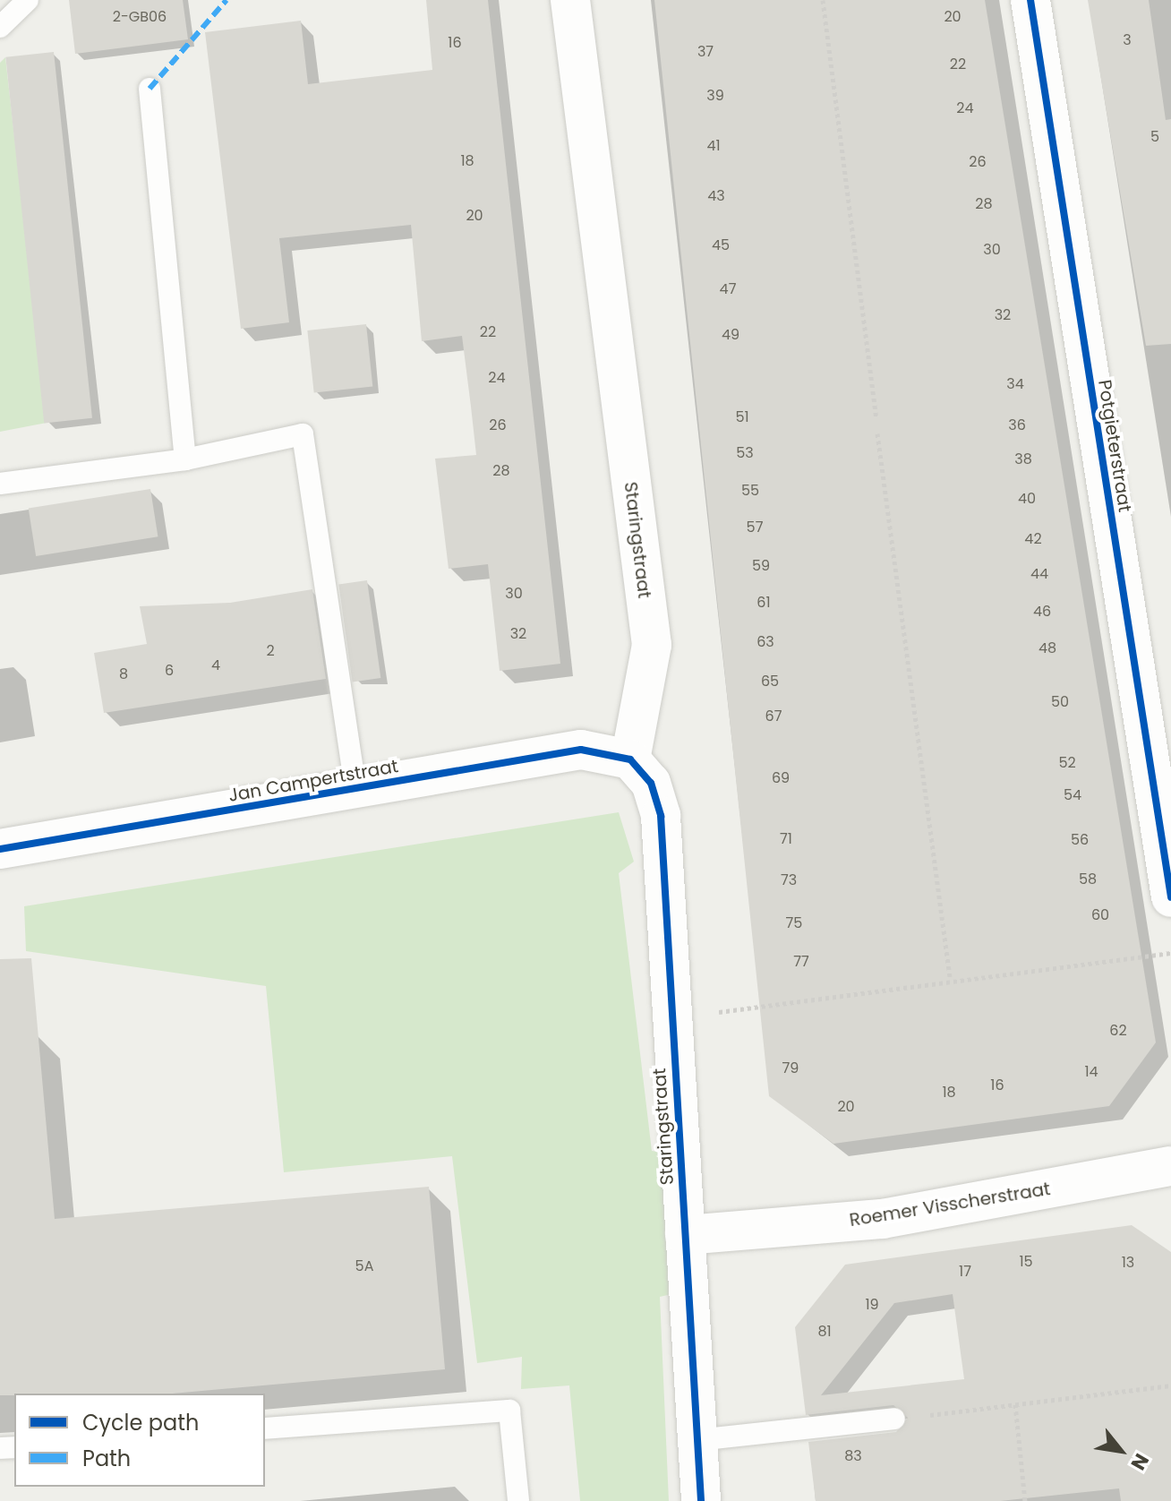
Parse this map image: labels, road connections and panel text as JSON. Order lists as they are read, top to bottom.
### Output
{
  "streets": {
    "street": [
      "Potgieterstraat",
      "Staringstraat",
      "Jan Campertstraat",
      "Roemer Visscherstraat"
    ]
  },
  "crossings": [
    ["Staringstraat", "Jan Campertstraat"],
    ["Staringstraat", "Roemer Visscherstraat"]
  ],
  "house_numbers": [
    "2-GB06",
    "20",
    "3",
    "16",
    "37",
    "22",
    "39",
    "24",
    "5",
    "41",
    "18",
    "26",
    "43",
    "28",
    "20",
    "45",
    "30",
    "47",
    "32",
    "22",
    "49",
    "24",
    "34",
    "51",
    "26",
    "36",
    "53",
    "38",
    "28",
    "55",
    "40",
    "57",
    "42",
    "59",
    "44",
    "30",
    "61",
    "46",
    "32",
    "63",
    "48",
    "2",
    "4",
    "6",
    "8",
    "65",
    "50",
    "67",
    "52",
    "69",
    "54",
    "71",
    "56",
    "58",
    "73",
    "60",
    "75",
    "77",
    "62",
    "79",
    "14",
    "16",
    "18",
    "20",
    "15",
    "13",
    "5A",
    "17",
    "19",
    "81",
    "83"
  ],
  "legend": ["Cycle path", "Path"],
  "north": "bottom right"
}
